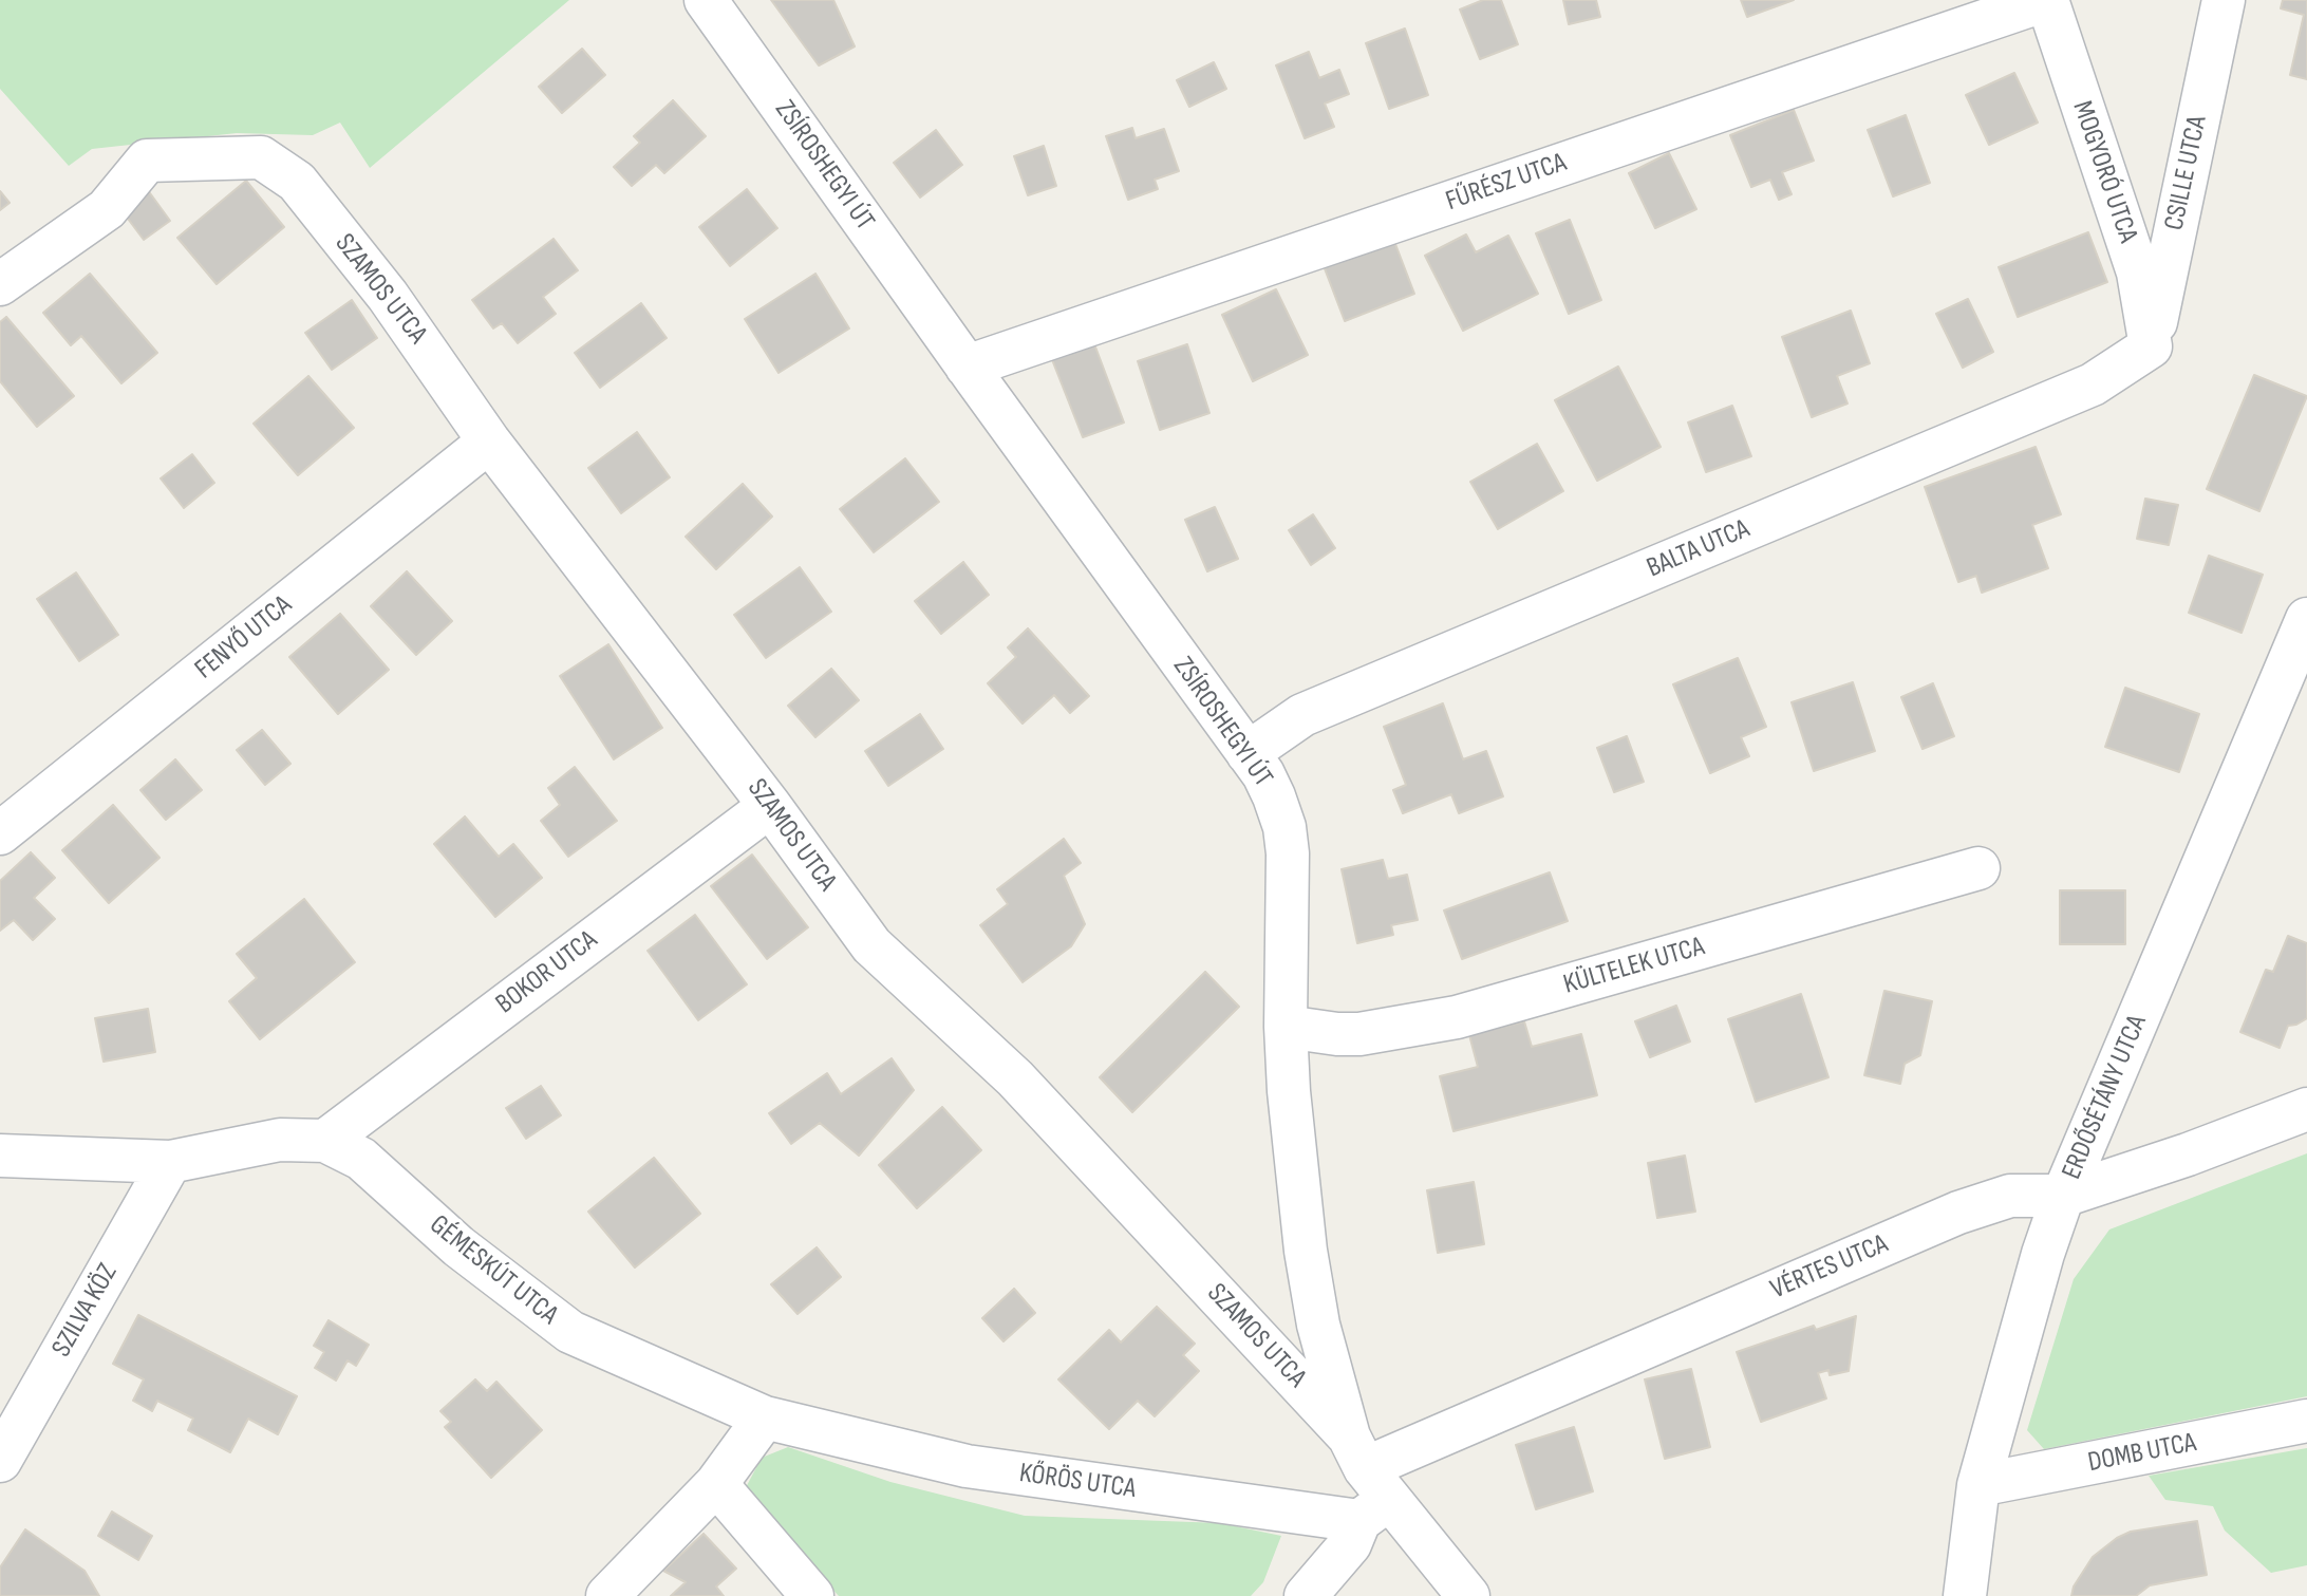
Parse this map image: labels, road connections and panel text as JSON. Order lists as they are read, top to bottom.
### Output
{
  "streets": {
    "street": [
      "ZSÍROSHEGYI ÚT",
      "MOGYORÓ UTCA",
      "CSILLE UTCA",
      "FŰRÉSZ UTCA",
      "SZAMOS UTCA",
      "BALTA UTCA",
      "FENYŐ UTCA",
      "KÜLTELEK UTCA",
      "BOKOR UTCA",
      "ERDŐSÉTÁNY UTCA",
      "VÉRTES UTCA",
      "GÉMESKÚT UTCA",
      "SZILVA KÖZ",
      "DOMB UTCA",
      "KŐRÖS UTCA"
    ]
  },
  "crossings": [
    ["ZSÍROSHEGYI ÚT", "FŰRÉSZ UTCA"],
    ["ZSÍROSHEGYI ÚT", "SZAMOS UTCA"],
    ["ZSÍROSHEGYI ÚT", "BALTA UTCA"],
    ["ZSÍROSHEGYI ÚT", "KÜLTELEK UTCA"],
    ["ZSÍROSHEGYI ÚT", "VÉRTES UTCA"],
    ["ZSÍROSHEGYI ÚT", "KŐRÖS UTCA"],
    ["MOGYORÓ UTCA", "CSILLE UTCA"],
    ["MOGYORÓ UTCA", "FŰRÉSZ UTCA"],
    ["MOGYORÓ UTCA", "BALTA UTCA"],
    ["CSILLE UTCA", "BALTA UTCA"],
    ["SZAMOS UTCA", "FENYŐ UTCA"],
    ["SZAMOS UTCA", "BOKOR UTCA"],
    ["SZAMOS UTCA", "VÉRTES UTCA"],
    ["SZAMOS UTCA", "KŐRÖS UTCA"],
    ["BOKOR UTCA", "GÉMESKÚT UTCA"],
    ["ERDŐSÉTÁNY UTCA", "VÉRTES UTCA"],
    ["ERDŐSÉTÁNY UTCA", "DOMB UTCA"],
    ["VÉRTES UTCA", "KŐRÖS UTCA"],
    ["GÉMESKÚT UTCA", "SZILVA KÖZ"],
    ["GÉMESKÚT UTCA", "KŐRÖS UTCA"]
  ]
}
